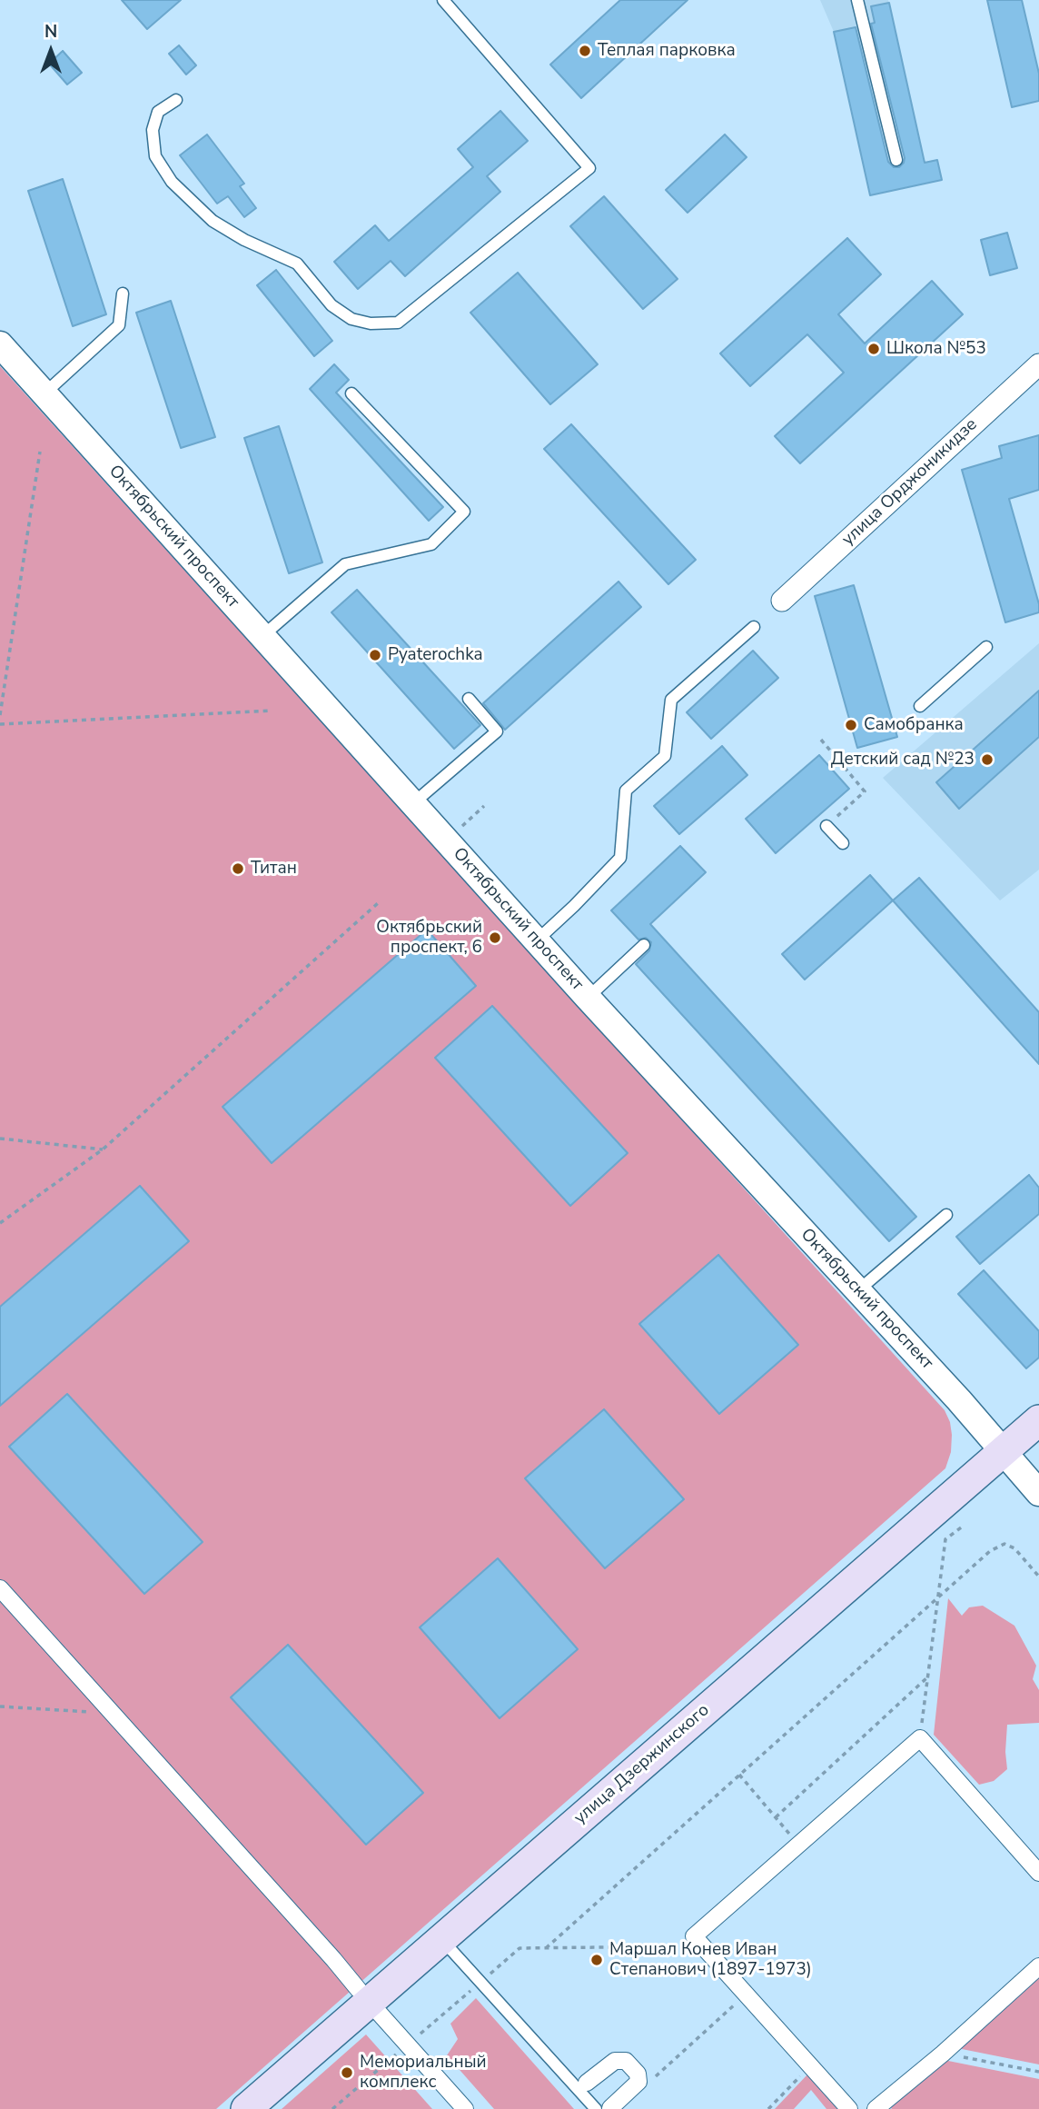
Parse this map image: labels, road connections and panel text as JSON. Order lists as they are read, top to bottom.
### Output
{
  "streets": {
    "main road": ["улица Дзержинского"],
    "street": ["улица Орджоникидзе", "Октябрьский проспект"]
  },
  "crossings": [
    ["Октябрьский проспект", "улица Дзержинского"]
  ],
  "places": [
    "Теплая парковка",
    "Школа №53",
    "Pyaterochka",
    "Самобранка",
    "Детский сад №23",
    "Титан",
    "Октябрьский проспект, 6",
    "Маршал Конев Иван Степанович (1897-1973)",
    "Мемориальный комплекс"
  ],
  "north": "top"
}
